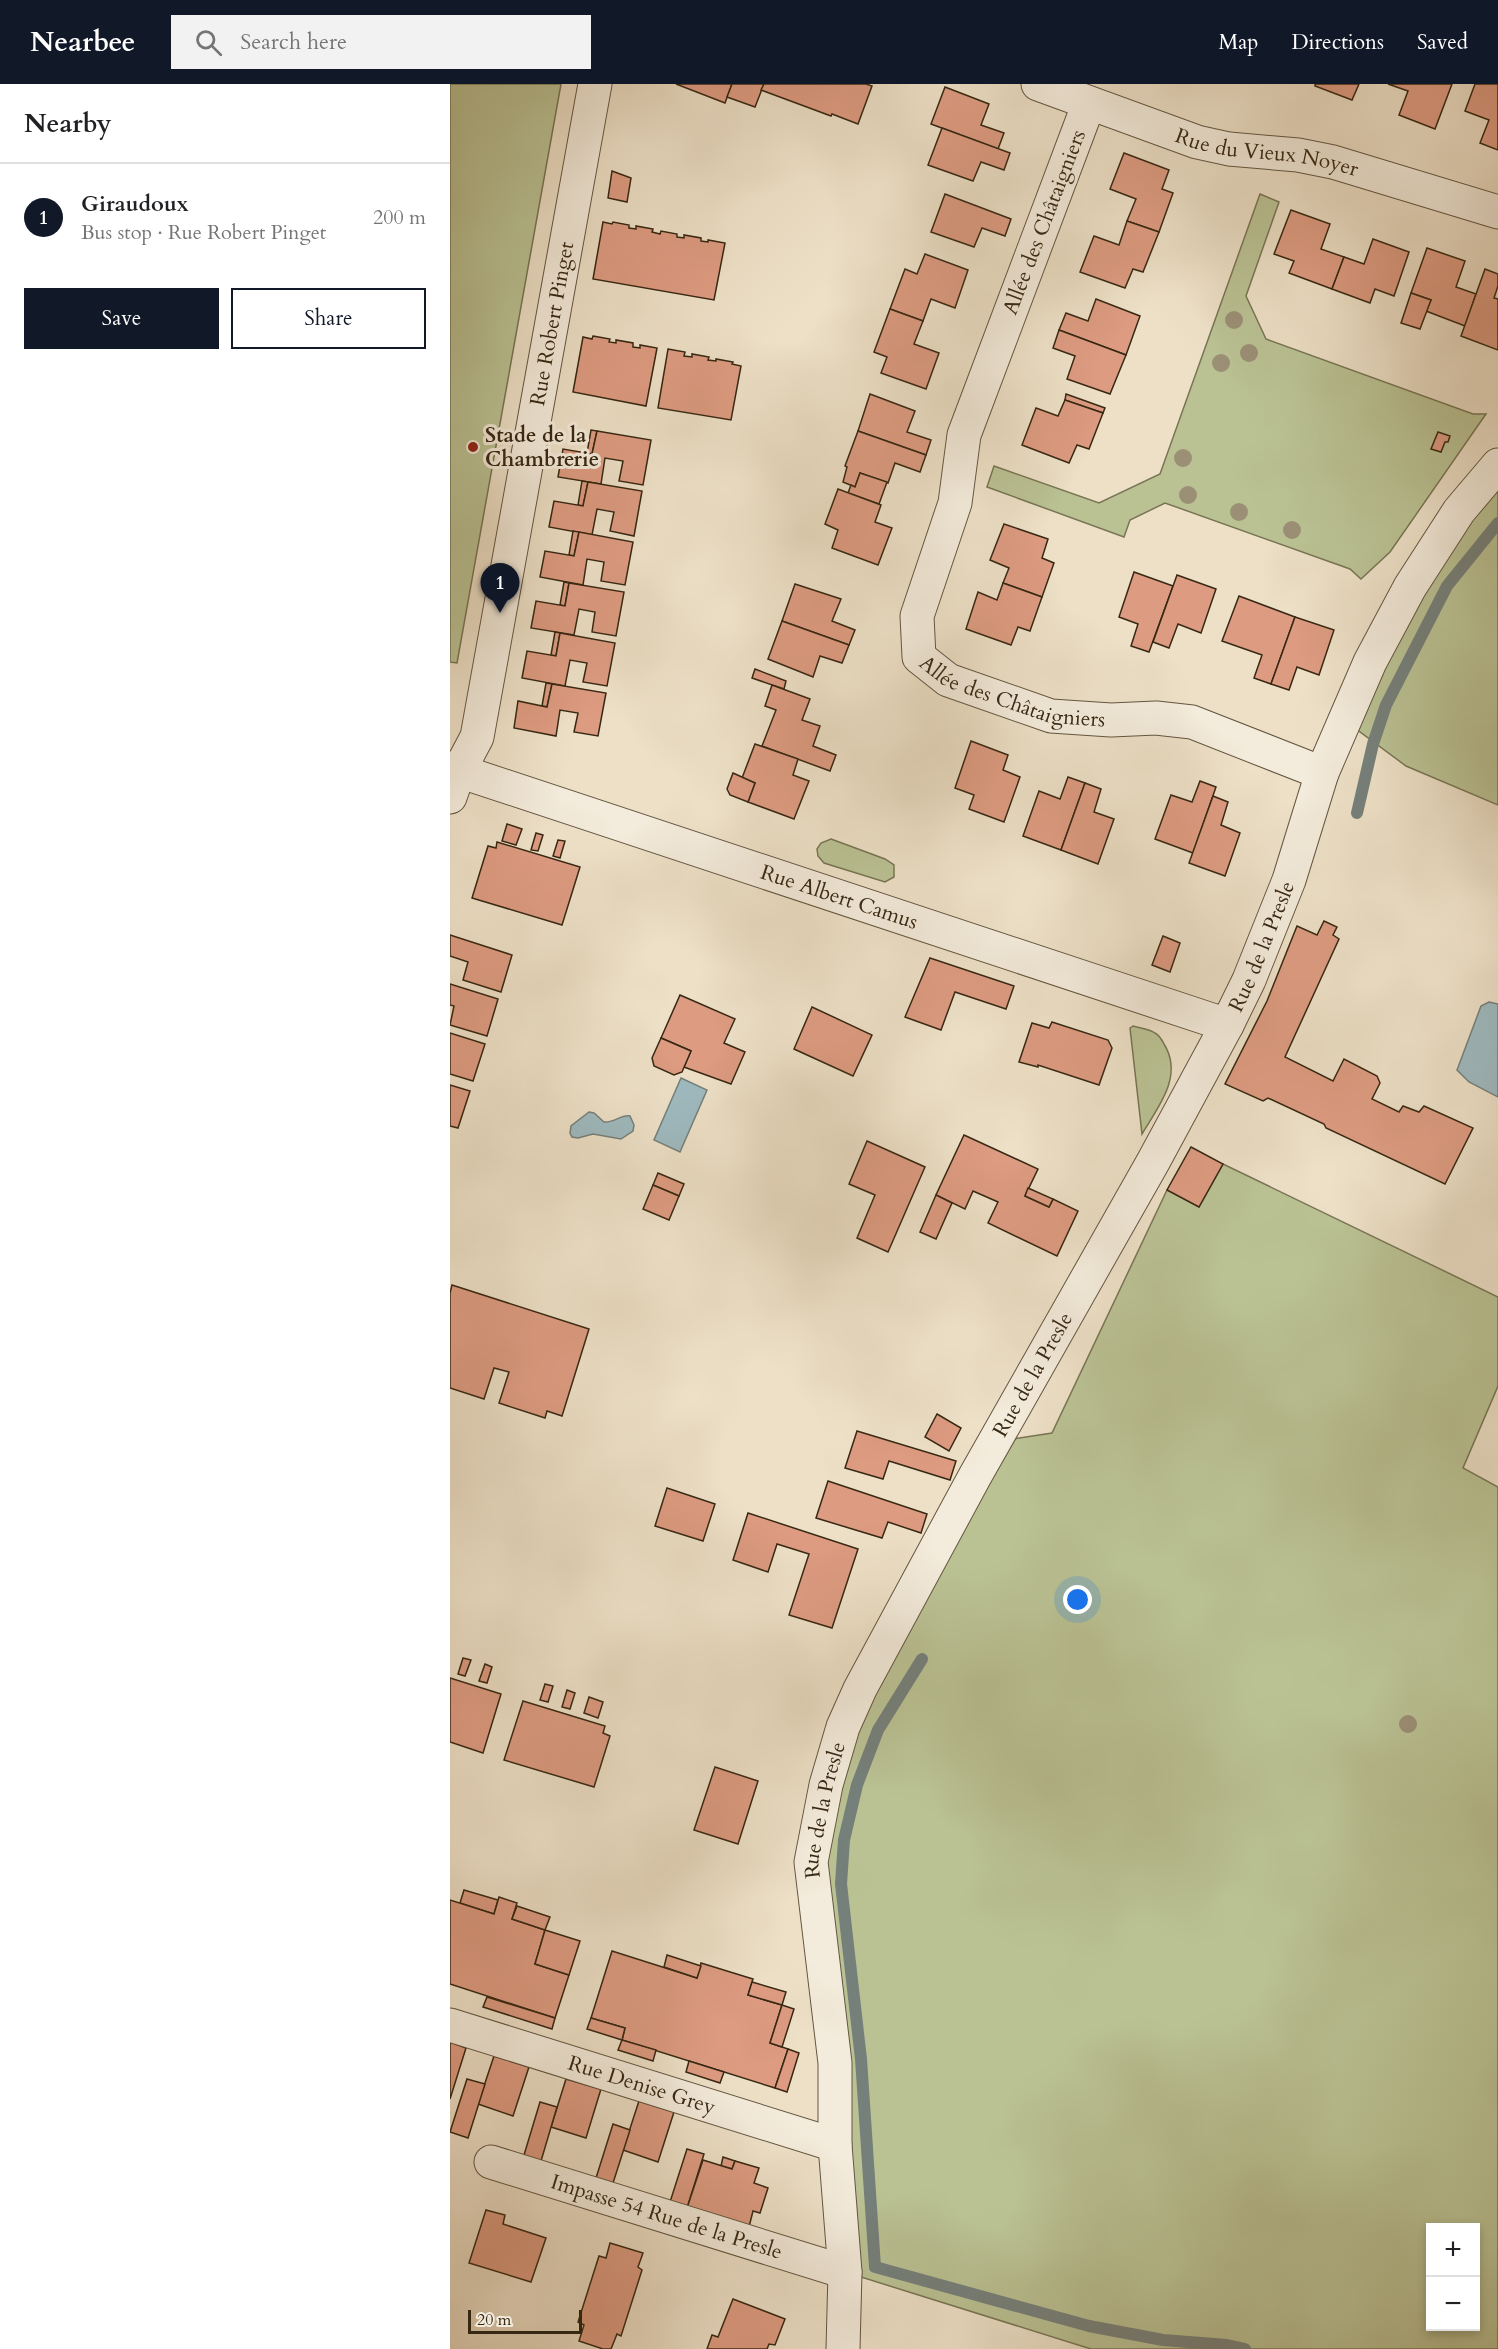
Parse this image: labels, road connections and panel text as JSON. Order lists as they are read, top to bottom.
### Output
{
  "streets": {
    "street": [
      "Rue du Vieux Noyer",
      "Allée des Châtaigniers",
      "Rue Robert Pinget",
      "Rue Albert Camus",
      "Rue de la Presle",
      "Rue Denise Grey",
      "Impasse 54 Rue de la Presle"
    ]
  },
  "crossings": [
    ["Rue du Vieux Noyer", "Allée des Châtaigniers"],
    ["Allée des Châtaigniers", "Rue de la Presle"],
    ["Rue Robert Pinget", "Rue Albert Camus"],
    ["Rue Albert Camus", "Rue de la Presle"],
    ["Rue de la Presle", "Rue Denise Grey"],
    ["Rue de la Presle", "Impasse 54 Rue de la Presle"]
  ],
  "places": ["Stade de la Chambrerie"],
  "scale_bar": "20 m",
  "page": {
    "header": "Nearbee",
    "search": "Search here",
    "nav": ["Map", "Directions", "Saved"],
    "heading": "Nearby",
    "list": [
      {
        "mark": "1",
        "name": "Giraudoux",
        "note": "Bus stop · Rue Robert Pinget",
        "value": "200 m"
      }
    ],
    "buttons": ["Save", "Share"],
    "pins": "1",
    "map_buttons": ["+", "−"],
    "scale": "20 m"
  }
}
